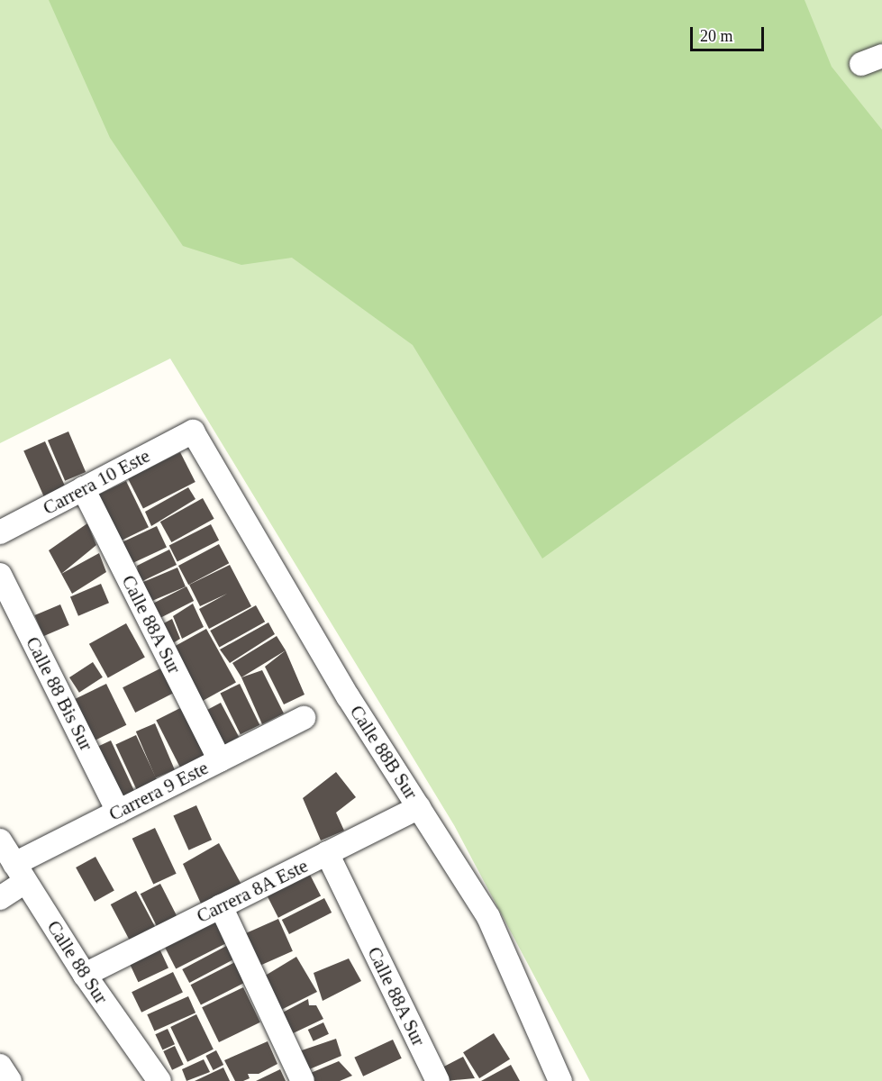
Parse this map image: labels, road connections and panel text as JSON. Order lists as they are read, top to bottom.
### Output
{
  "streets": {
    "street": [
      "Carrera 10 Este",
      "Calle 88A Sur",
      "Calle 88 Bis Sur",
      "Calle 88B Sur",
      "Carrera 9 Este",
      "Carrera 8A Este",
      "Calle 88 Sur"
    ]
  },
  "crossings": [
    ["Carrera 10 Este", "Calle 88A Sur"],
    ["Carrera 10 Este", "Calle 88B Sur"],
    ["Calle 88A Sur", "Carrera 9 Este"],
    ["Calle 88A Sur", "Carrera 8A Este"],
    ["Calle 88 Bis Sur", "Carrera 9 Este"],
    ["Calle 88B Sur", "Carrera 8A Este"],
    ["Carrera 9 Este", "Calle 88 Sur"],
    ["Carrera 8A Este", "Calle 88 Sur"]
  ],
  "scale_bar": "20 m"
}
